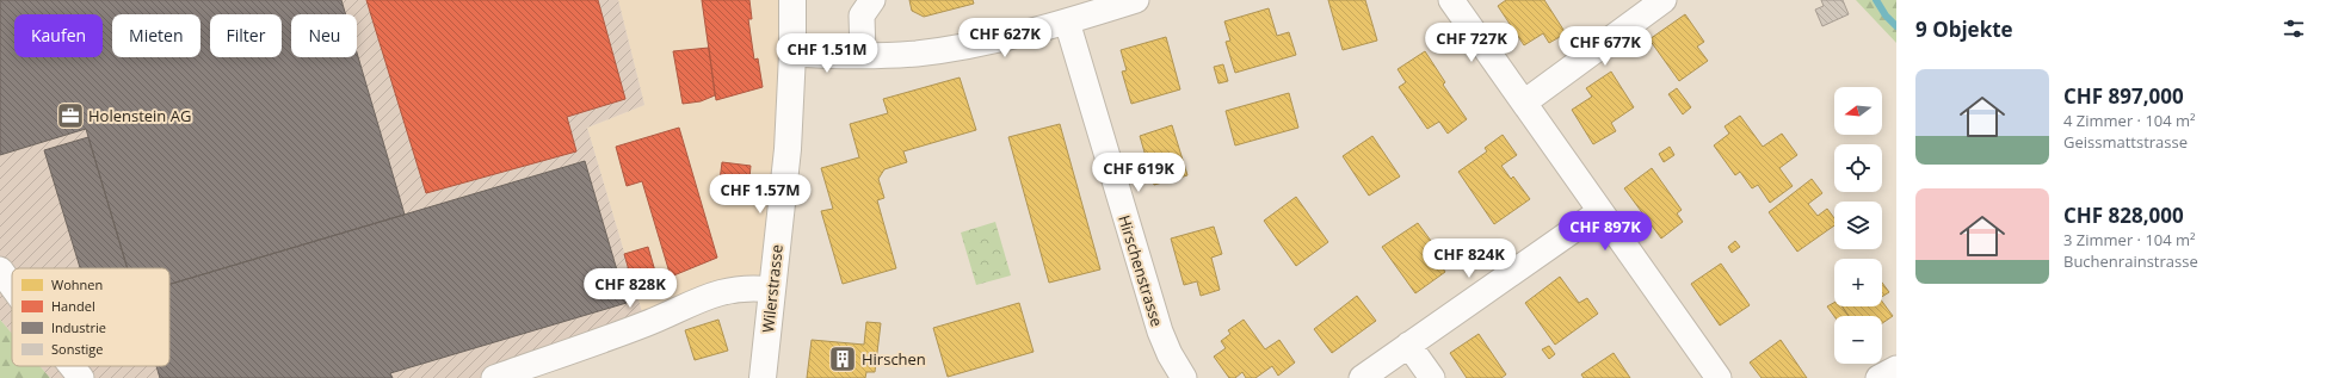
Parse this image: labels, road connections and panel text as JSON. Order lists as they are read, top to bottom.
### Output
{
  "streets": {
    "main road": ["Wilerstrasse"],
    "street": ["Hirschenstrasse"]
  },
  "places": {
    "office": ["Holenstein AG"],
    "building": ["Hirschen"]
  },
  "legend": [
    "Wohnen",
    "Handel",
    "Industrie",
    "Sonstige"
  ],
  "north": "left",
  "page": {
    "heading": "9 Objekte",
    "chip": [
      "Kaufen",
      "Mieten",
      "Filter",
      "Neu"
    ],
    "price": [
      "CHF 627K",
      "CHF 727K",
      "CHF 677K",
      "CHF 1.51M",
      "CHF 619K",
      "CHF 1.57M",
      "CHF 897K",
      "CHF 824K",
      "CHF 828K"
    ],
    "list": [
      {
        "name": "CHF 897,000",
        "note": "4 Zimmer · 104 m² · Geissmattstrasse"
      },
      {
        "name": "CHF 828,000",
        "note": "3 Zimmer · 104 m² · Buchenrainstrasse"
      }
    ],
    "map_buttons": ["+", "−"]
  }
}
